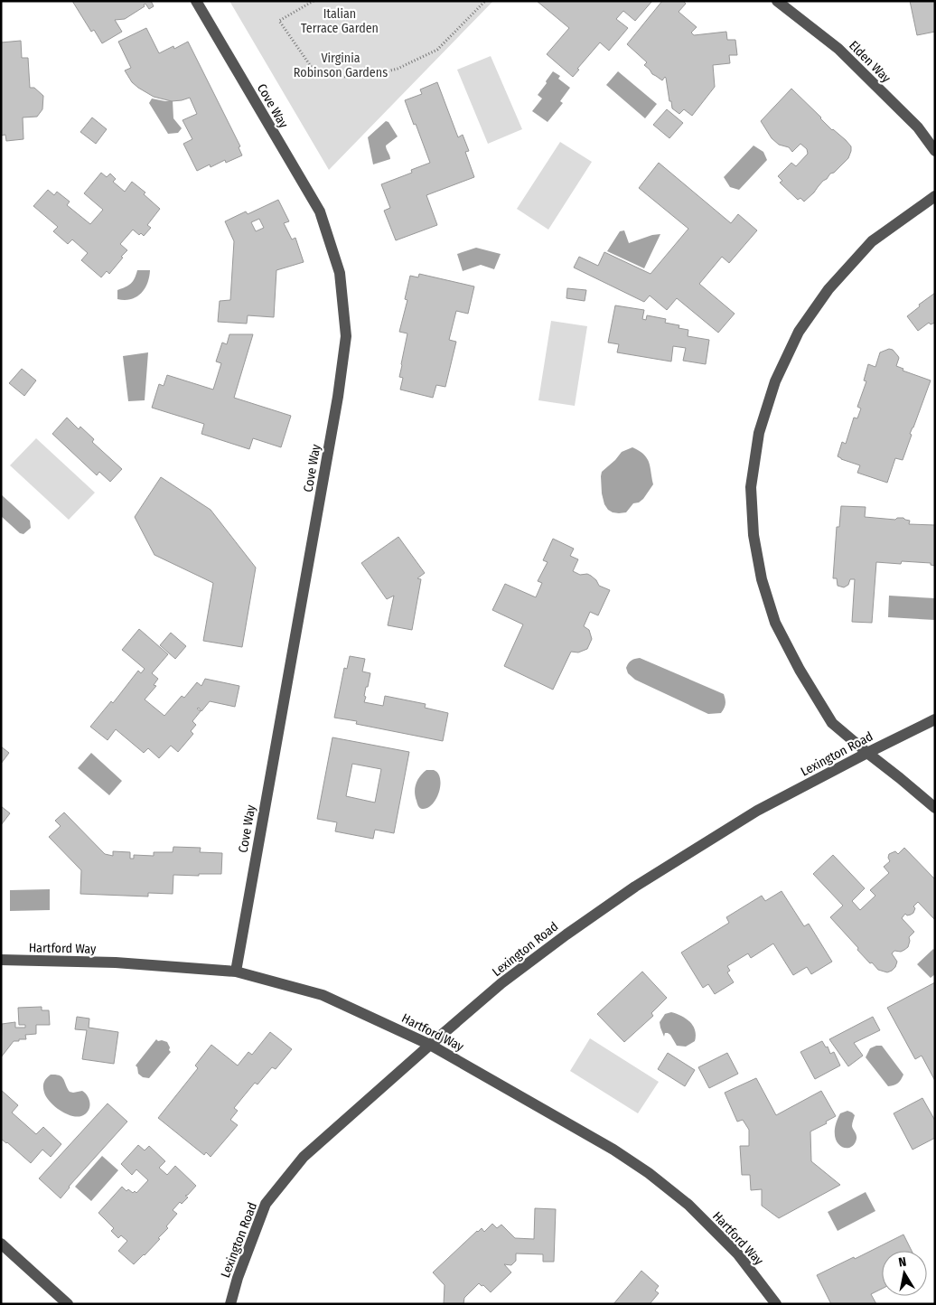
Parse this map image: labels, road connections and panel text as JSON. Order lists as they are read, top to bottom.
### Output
{
  "streets": {
    "street": [
      "Elden Way",
      "Cove Way",
      "Lexington Road",
      "Hartford Way"
    ]
  },
  "crossings": [
    ["Cove Way", "Hartford Way"],
    ["Lexington Road", "Hartford Way"]
  ],
  "parks": ["Italian Terrace Garden", "Virginia Robinson Gardens"],
  "north": "top"
}
